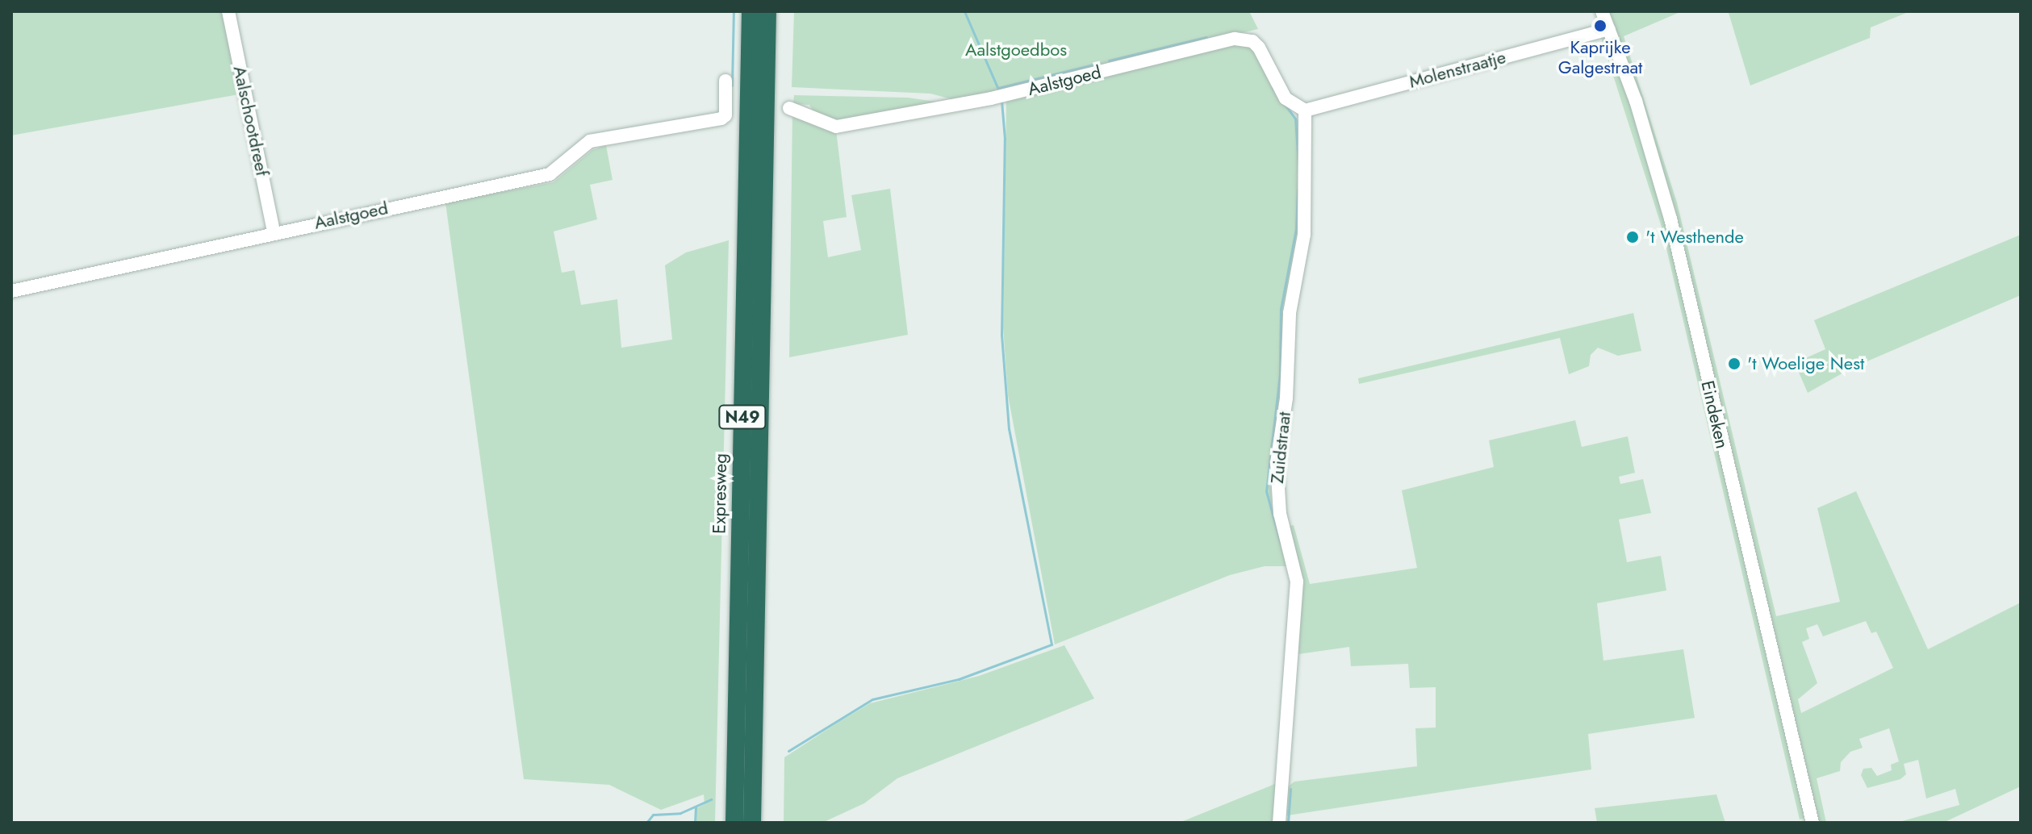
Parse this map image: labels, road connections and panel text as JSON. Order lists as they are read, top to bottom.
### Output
{
  "streets": {
    "highway": ["N49", "Expresweg"],
    "street": [
      "Molenstraatje",
      "Aalstgoed",
      "Aalschootdreef",
      "Eindeken",
      "Zuidstraat"
    ]
  },
  "crossings": [
    ["Molenstraatje", "Aalstgoed"],
    ["Molenstraatje", "Eindeken"],
    ["Molenstraatje", "Zuidstraat"],
    ["Aalstgoed", "Aalschootdreef"],
    ["Aalstgoed", "Zuidstraat"]
  ],
  "parks": ["Aalstgoedbos"],
  "places": ["Kaprijke Galgestraat", "'t Westhende", "'t Woelige Nest"]
}
